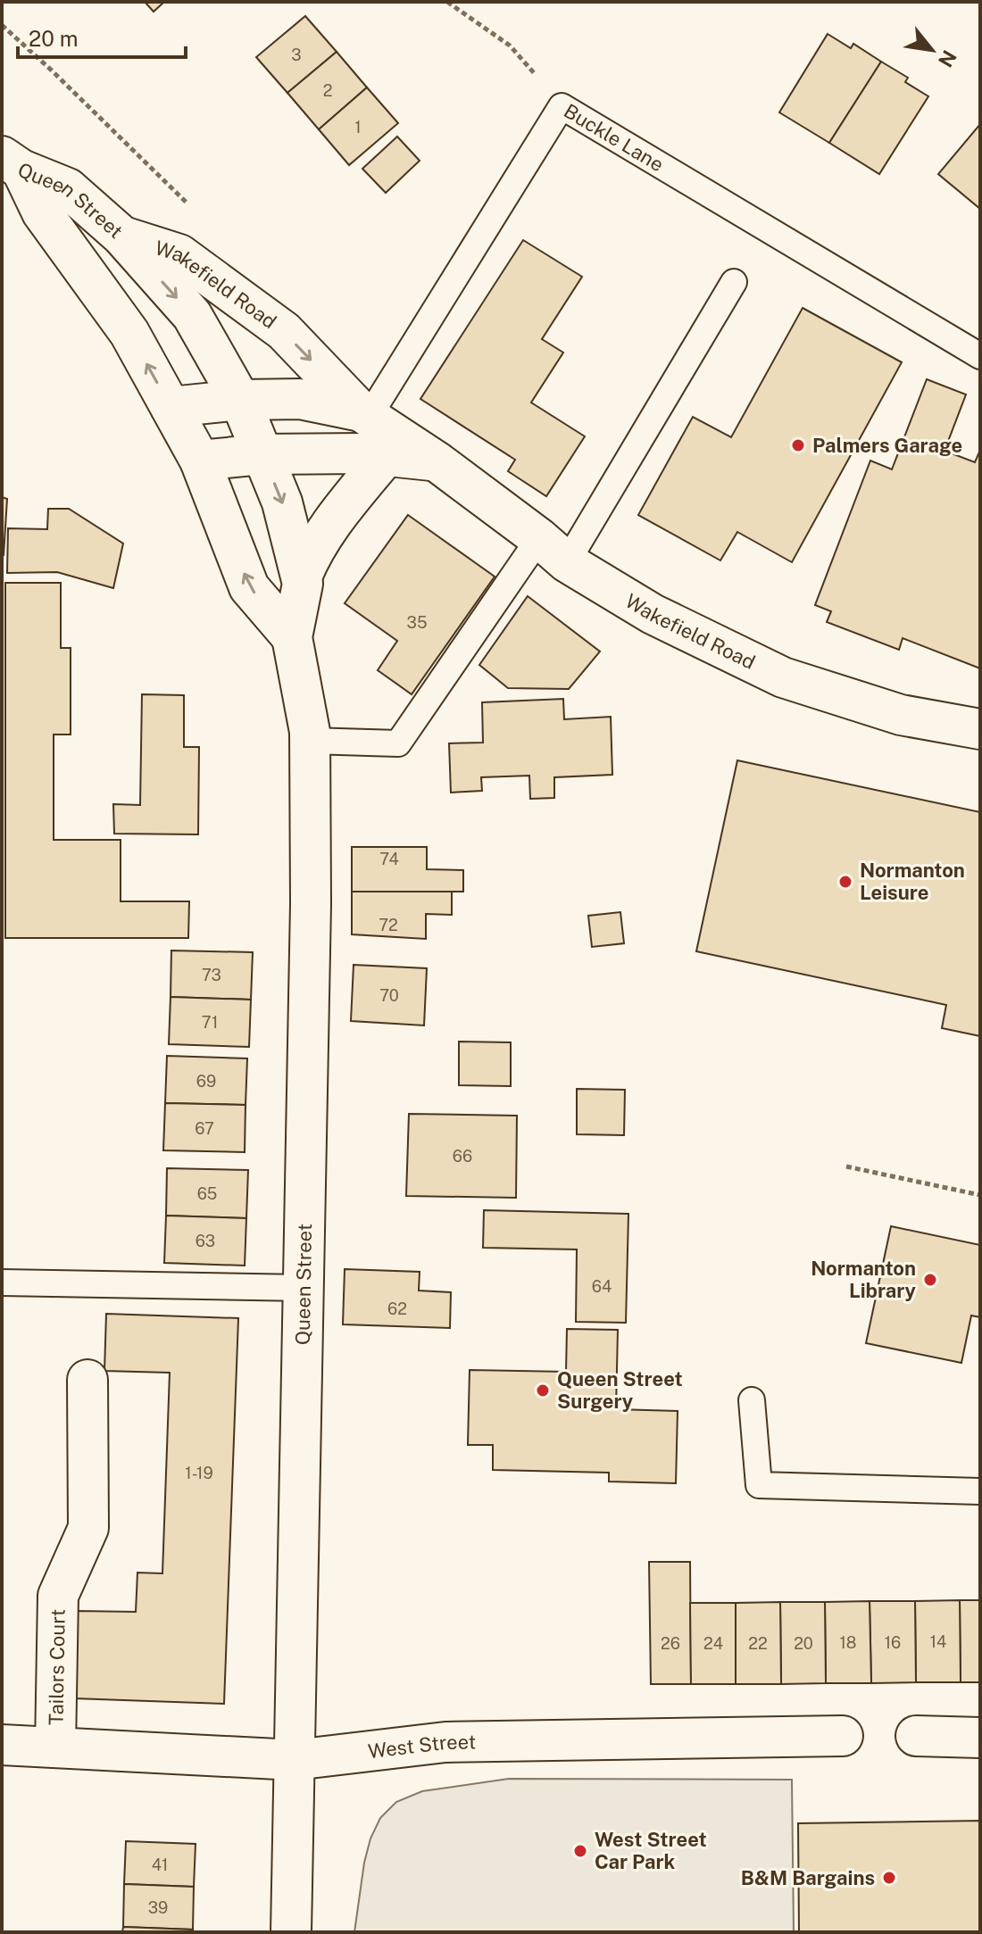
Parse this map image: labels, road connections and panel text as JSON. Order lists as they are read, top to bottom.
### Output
{
  "streets": {
    "street": [
      "Queen Street",
      "Wakefield Road",
      "Tailors Court",
      "West Street"
    ],
    "lane": ["Buckle Lane"]
  },
  "crossings": [
    ["Buckle Lane", "Wakefield Road"],
    ["Queen Street", "Wakefield Road"],
    ["Queen Street", "West Street"],
    ["Tailors Court", "West Street"]
  ],
  "places": [
    "Palmers Garage",
    "Normanton Leisure",
    "Normanton Library",
    "Queen Street Surgery",
    "West Street Car Park",
    "B&M Bargains"
  ],
  "house_numbers": [
    "3",
    "2",
    "1",
    "35",
    "74",
    "72",
    "73",
    "70",
    "71",
    "69",
    "67",
    "66",
    "65",
    "63",
    "64",
    "62",
    "1-19",
    "14",
    "18",
    "16",
    "26",
    "24",
    "22",
    "20",
    "41",
    "39"
  ],
  "scale_bar": "20 m",
  "north": "bottom right"
}
